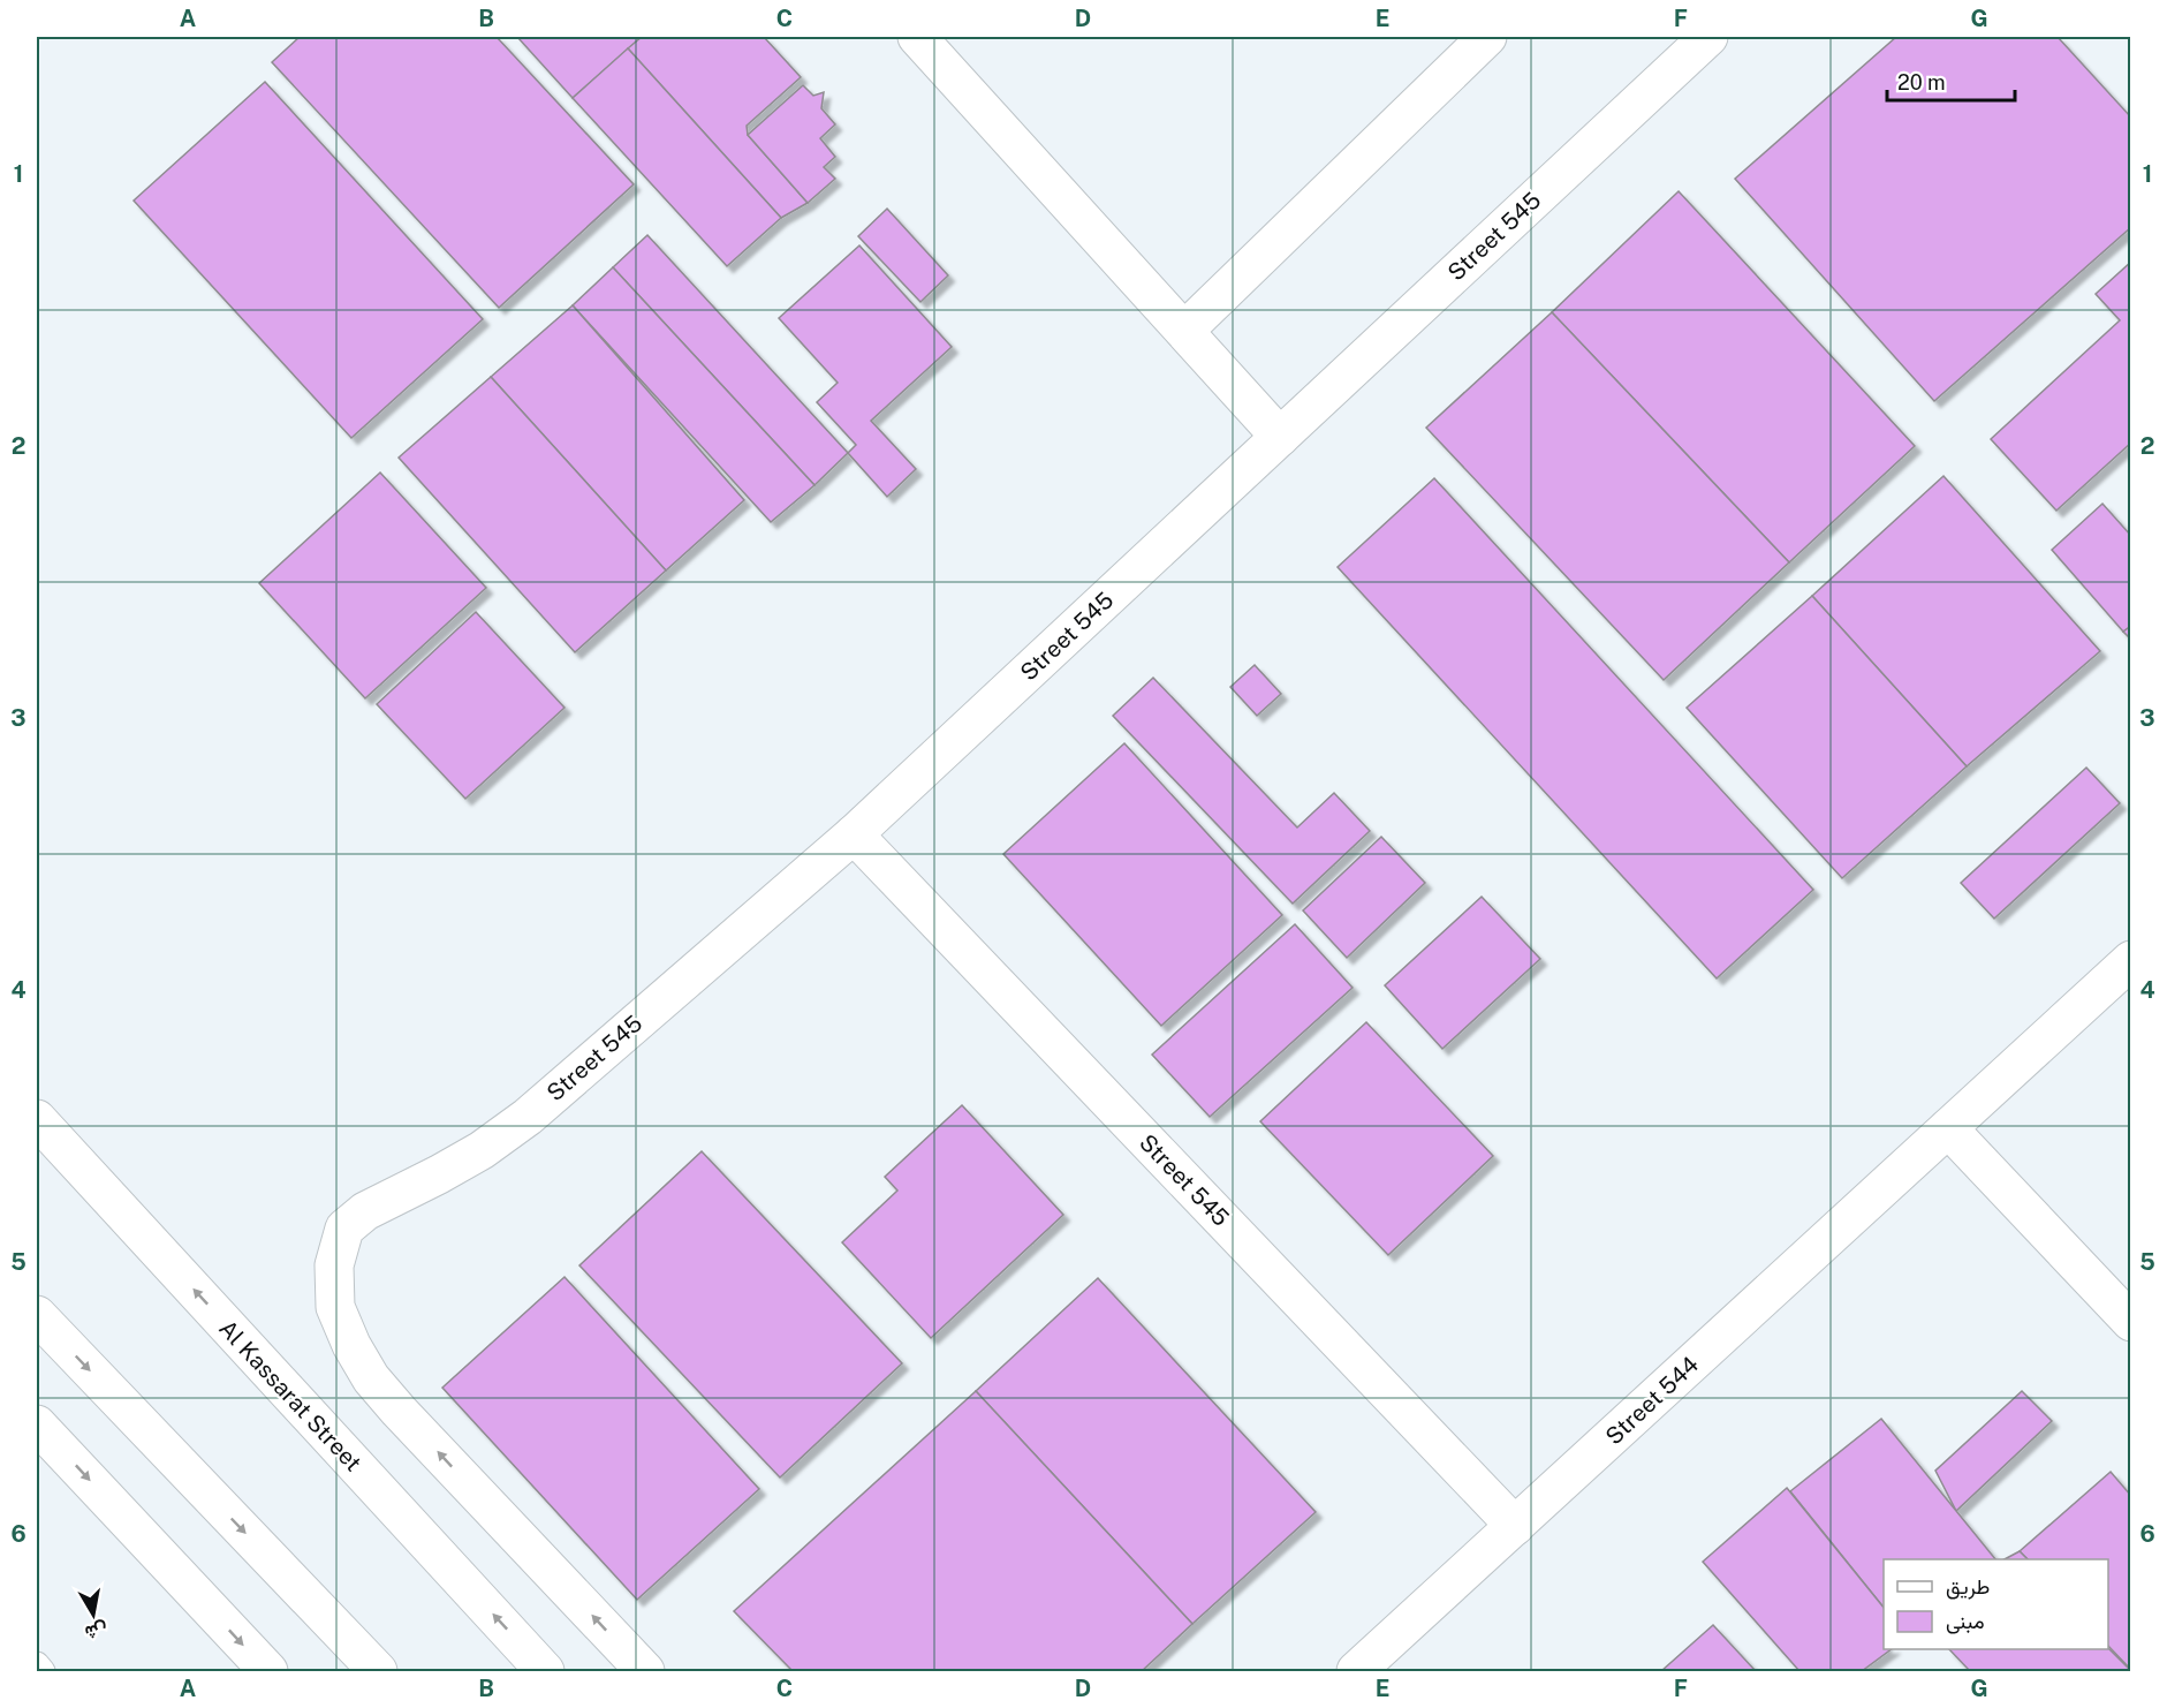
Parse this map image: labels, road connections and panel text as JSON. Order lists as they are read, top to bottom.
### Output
{
  "streets": {
    "street": ["Street 545", "Al Kassarat Street", "Street 544"]
  },
  "crossings": [
    ["Street 545", "Street 544"]
  ],
  "legend": ["طريق", "مبنى"],
  "scale_bar": "20 m",
  "north": "bottom",
  "grid": {
    "columns": [
      "A",
      "B",
      "C",
      "D",
      "E",
      "F",
      "G"
    ],
    "rows": [
      "1",
      "2",
      "3",
      "4",
      "5",
      "6"
    ]
  }
}
